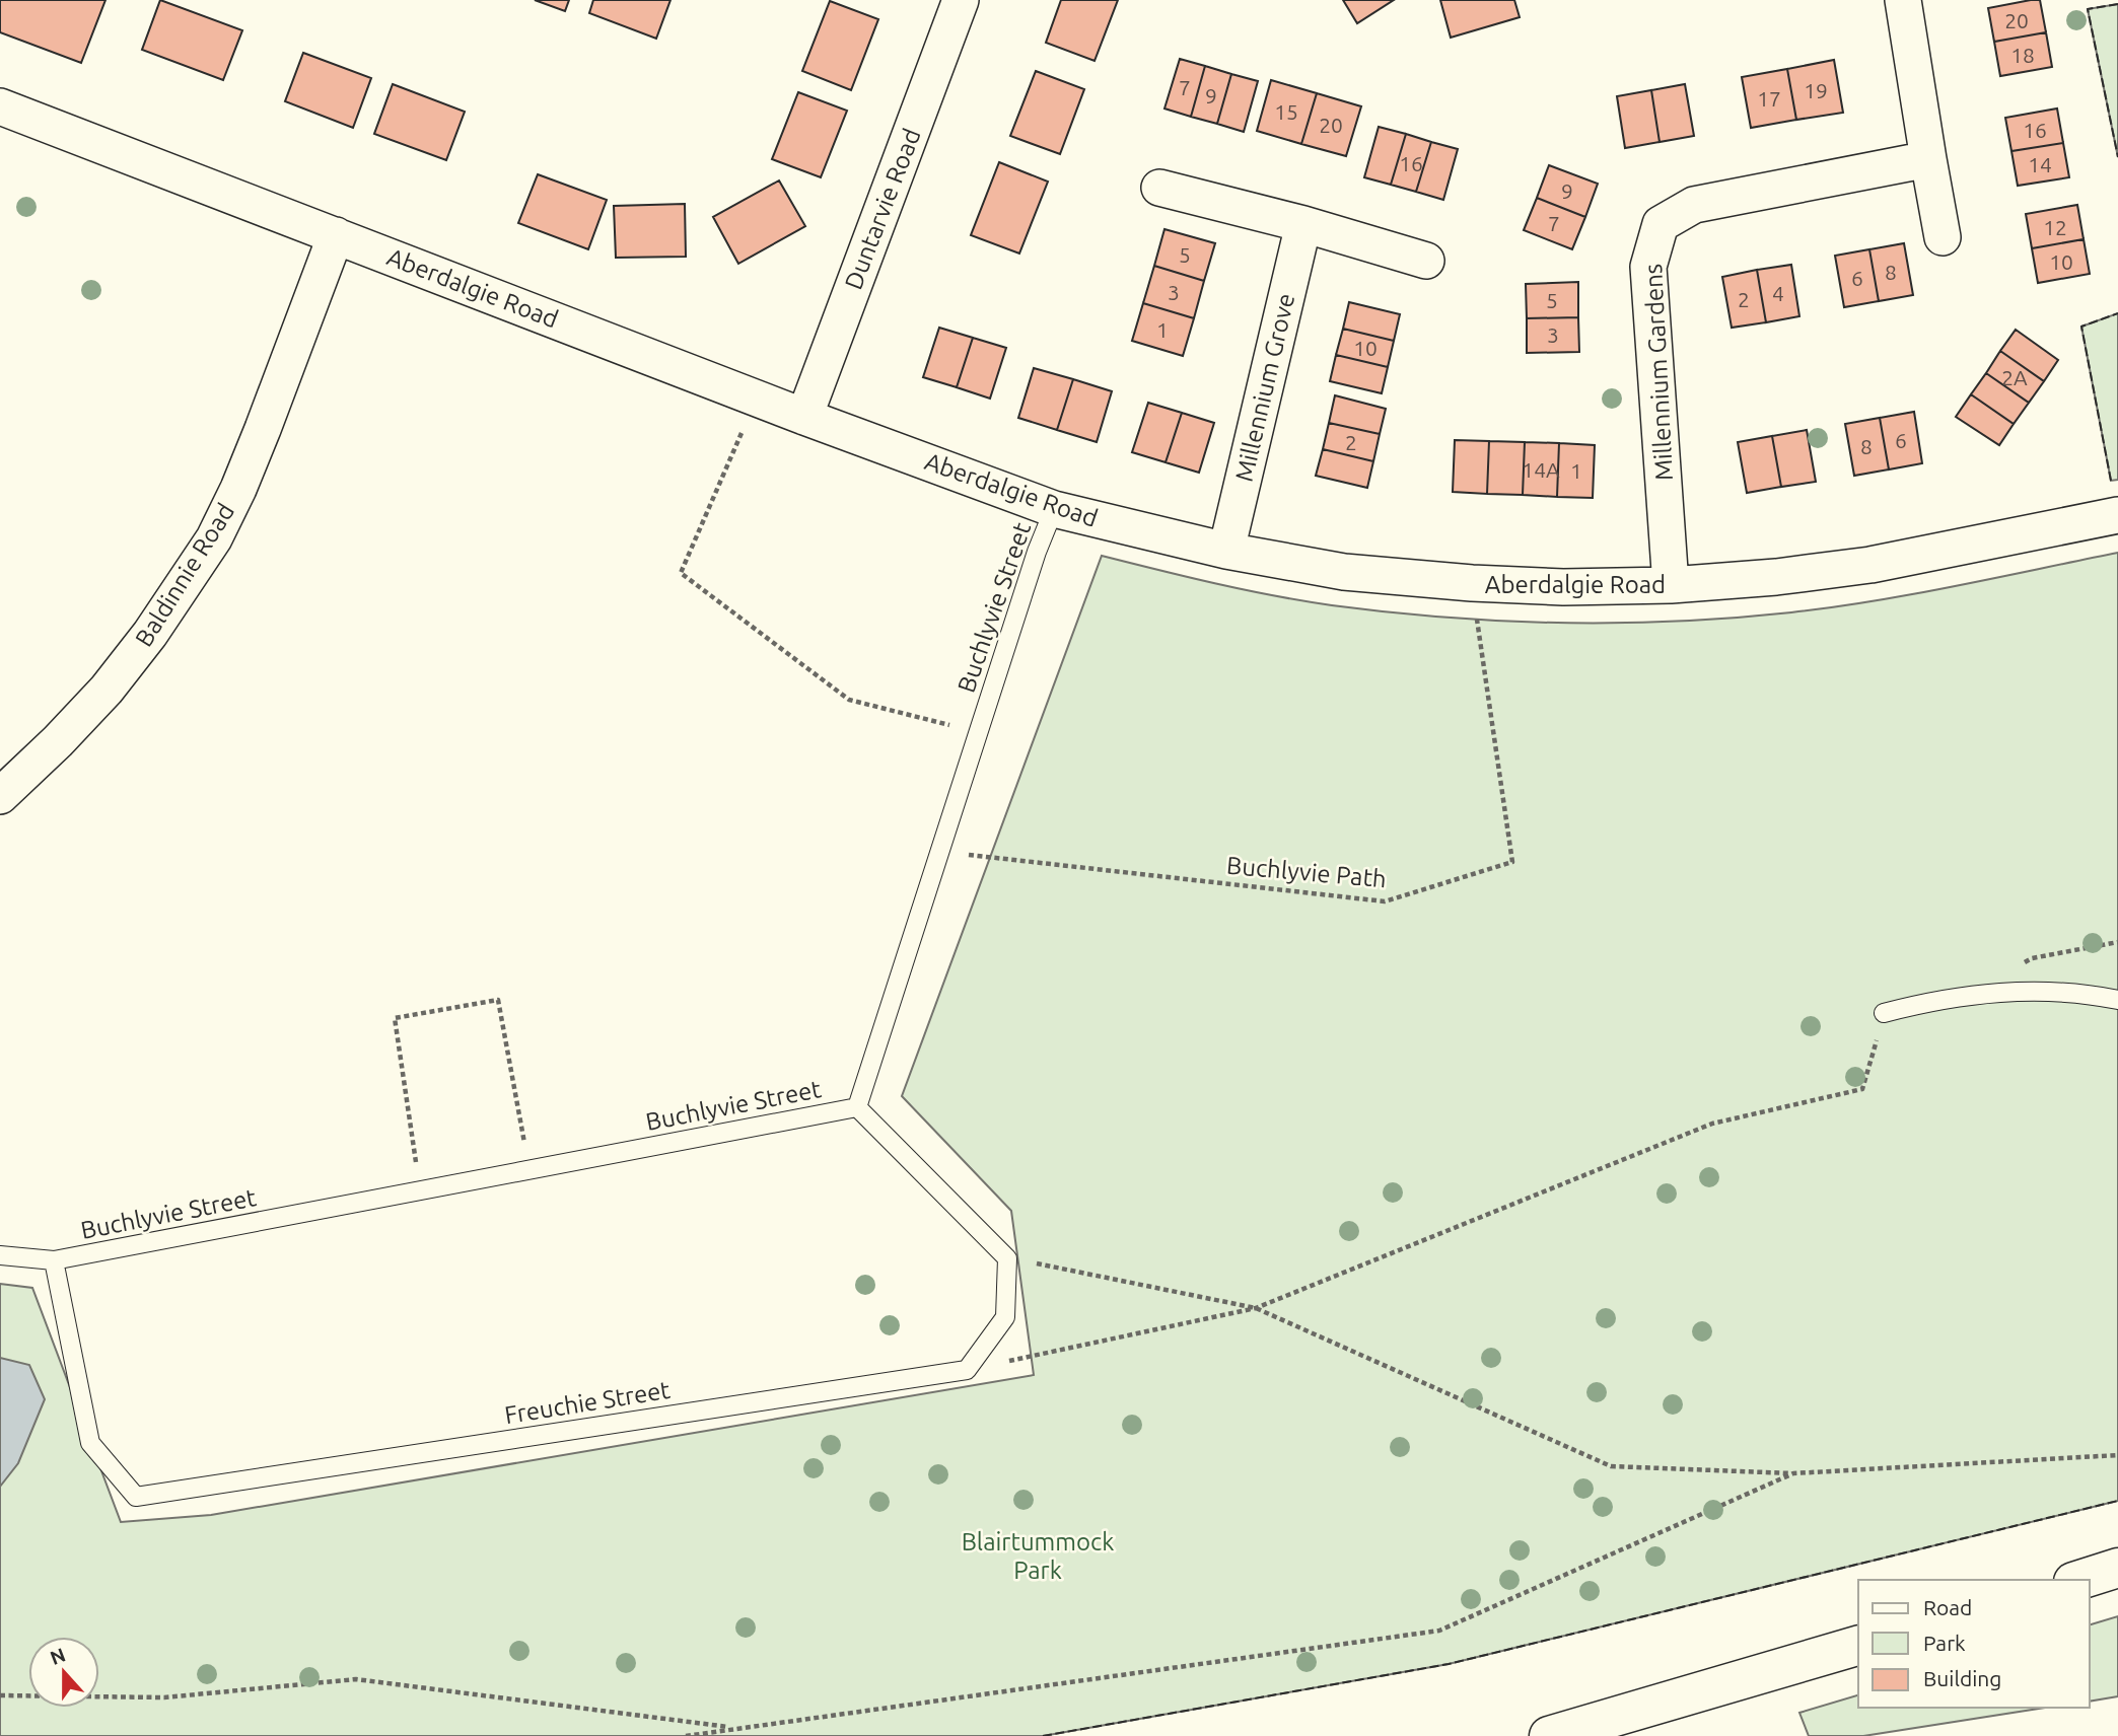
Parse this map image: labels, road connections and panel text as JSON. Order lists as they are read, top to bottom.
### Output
{
  "streets": {
    "street": [
      "Duntarvie Road",
      "Aberdalgie Road",
      "Millennium Gardens",
      "Millennium Grove",
      "Baldinnie Road"
    ],
    "lane": ["Buchlyvie Street", "Freuchie Street"],
    "path": ["Buchlyvie Path"]
  },
  "crossings": [
    ["Duntarvie Road", "Aberdalgie Road"],
    ["Aberdalgie Road", "Millennium Gardens"],
    ["Aberdalgie Road", "Millennium Grove"],
    ["Aberdalgie Road", "Baldinnie Road"],
    ["Aberdalgie Road", "Buchlyvie Street"],
    ["Aberdalgie Road", "Buchlyvie Path"],
    ["Buchlyvie Street", "Buchlyvie Path"],
    ["Buchlyvie Street", "Freuchie Street"]
  ],
  "parks": ["Blairtummock Park"],
  "house_numbers": [
    "20",
    "18",
    "7",
    "19",
    "9",
    "17",
    "15",
    "20",
    "16",
    "16",
    "14",
    "9",
    "7",
    "12",
    "5",
    "10",
    "8",
    "6",
    "3",
    "4",
    "2",
    "5",
    "1",
    "3",
    "10",
    "2A",
    "6",
    "2",
    "8",
    "14A",
    "1"
  ],
  "legend": ["Road", "Park", "Building"],
  "north": "top"
}
